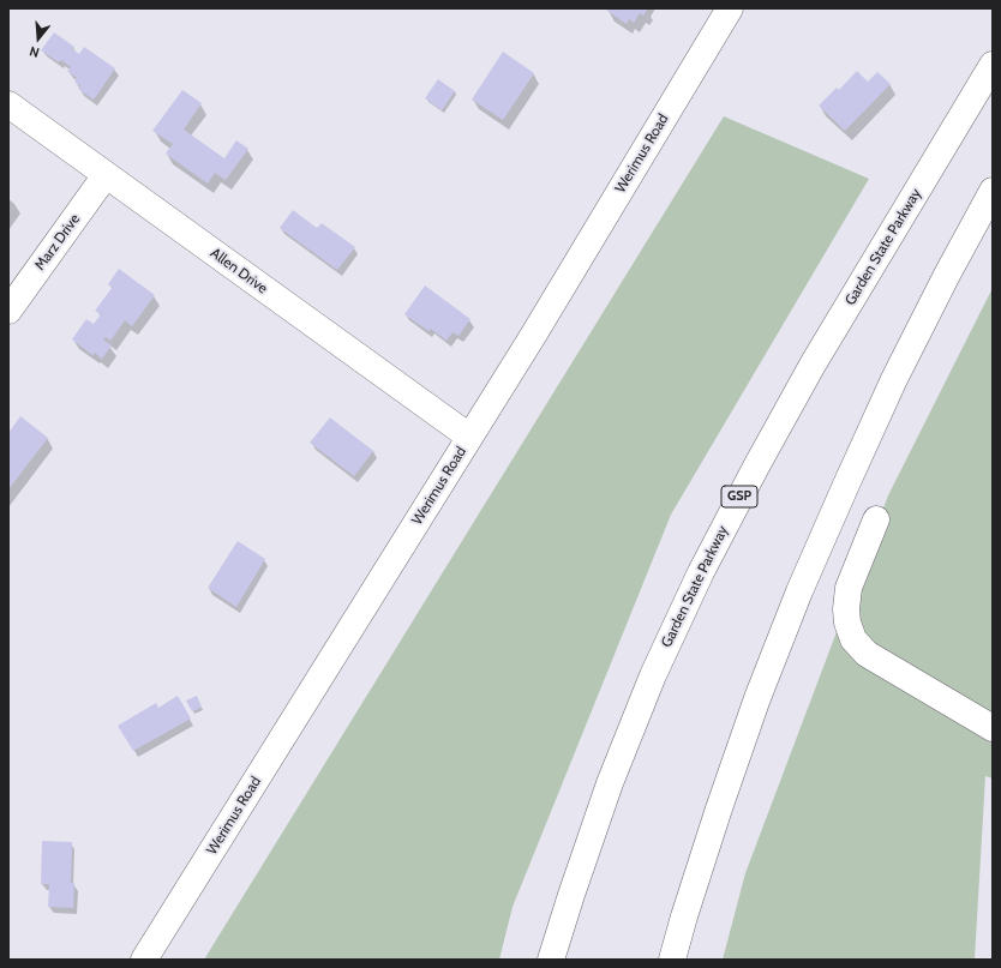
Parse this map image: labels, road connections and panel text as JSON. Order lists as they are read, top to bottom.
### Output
{
  "streets": {
    "main road": [
      "Werimus Road",
      "Marz Drive",
      "Garden State Parkway",
      "Allen Drive",
      "GSP"
    ]
  },
  "crossings": [
    ["Werimus Road", "Allen Drive"],
    ["Marz Drive", "Allen Drive"]
  ],
  "north": "bottom"
}
